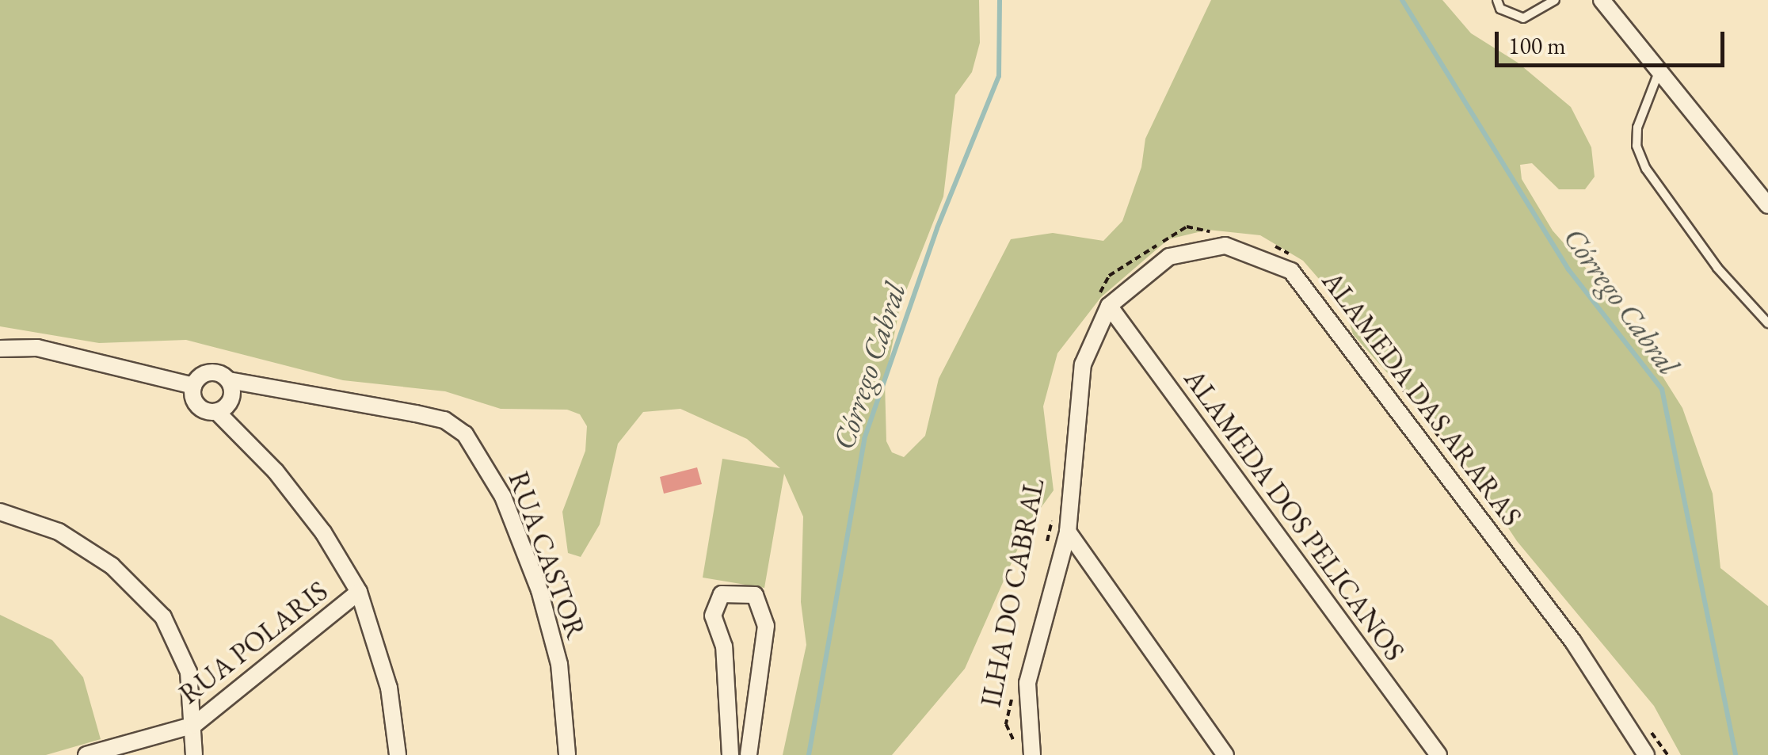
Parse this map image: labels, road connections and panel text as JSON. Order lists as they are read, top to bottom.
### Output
{
  "streets": {
    "street": [
      "ALAMEDA DAS ARARAS",
      "ALAMEDA DOS PELICANOS",
      "RUA CASTOR",
      "RUA POLARIS"
    ],
    "path": ["ILHA DO CABRAL"]
  },
  "crossings": [
    ["ALAMEDA DAS ARARAS", "ALAMEDA DOS PELICANOS"]
  ],
  "water": ["Córrego Cabral"],
  "scale_bar": "100 m"
}
